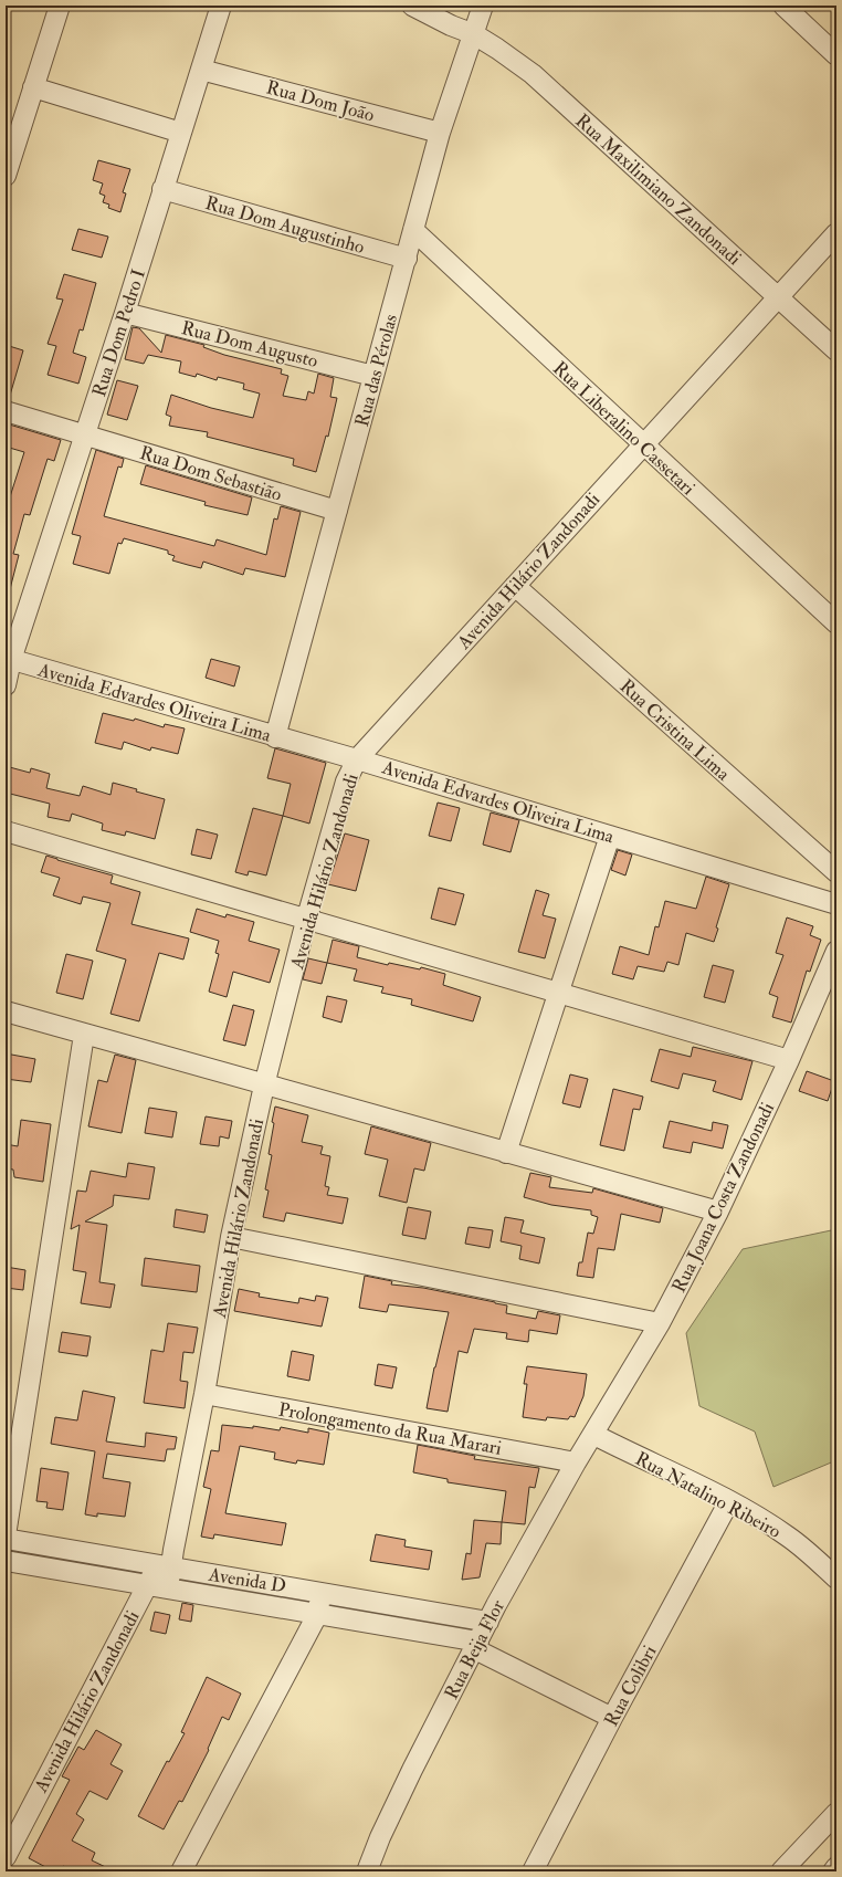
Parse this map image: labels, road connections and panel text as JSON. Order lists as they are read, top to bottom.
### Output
{
  "streets": {
    "street": [
      "Rua Dom João",
      "Rua Maxilimiano Zandonadi",
      "Rua Dom Augustinho",
      "Rua Dom Pedro I",
      "Rua Dom Augusto",
      "Rua das Pérolas",
      "Rua Liberalino Cassetari",
      "Rua Dom Sebastião",
      "Avenida Hilário Zandonadi",
      "Avenida Edvardes Oliveira Lima",
      "Rua Cristina Lima",
      "Rua Joana Costa Zandonadi",
      "Prolongamento da Rua Marari",
      "Rua Natalino Ribeiro",
      "Avenida D",
      "Rua Beija Flor",
      "Rua Colibri"
    ]
  },
  "crossings": [
    ["Rua Dom João", "Rua Dom Pedro I"],
    ["Rua Dom João", "Rua das Pérolas"],
    ["Rua Maxilimiano Zandonadi", "Rua das Pérolas"],
    ["Rua Maxilimiano Zandonadi", "Avenida Hilário Zandonadi"],
    ["Rua Dom Augustinho", "Rua Dom Pedro I"],
    ["Rua Dom Augustinho", "Rua das Pérolas"],
    ["Rua Dom Pedro I", "Rua Dom Augusto"],
    ["Rua Dom Pedro I", "Rua Dom Sebastião"],
    ["Rua Dom Pedro I", "Avenida Edvardes Oliveira Lima"],
    ["Rua Dom Augusto", "Rua das Pérolas"],
    ["Rua das Pérolas", "Rua Liberalino Cassetari"],
    ["Rua das Pérolas", "Rua Dom Sebastião"],
    ["Rua das Pérolas", "Avenida Edvardes Oliveira Lima"],
    ["Rua Liberalino Cassetari", "Avenida Hilário Zandonadi"],
    ["Avenida Hilário Zandonadi", "Avenida Edvardes Oliveira Lima"],
    ["Avenida Hilário Zandonadi", "Rua Cristina Lima"],
    ["Avenida Hilário Zandonadi", "Prolongamento da Rua Marari"],
    ["Avenida Hilário Zandonadi", "Avenida D"],
    ["Rua Joana Costa Zandonadi", "Rua Natalino Ribeiro"],
    ["Rua Joana Costa Zandonadi", "Rua Beija Flor"],
    ["Prolongamento da Rua Marari", "Rua Beija Flor"],
    ["Rua Natalino Ribeiro", "Rua Beija Flor"],
    ["Rua Natalino Ribeiro", "Rua Colibri"],
    ["Avenida D", "Rua Beija Flor"]
  ]
}
